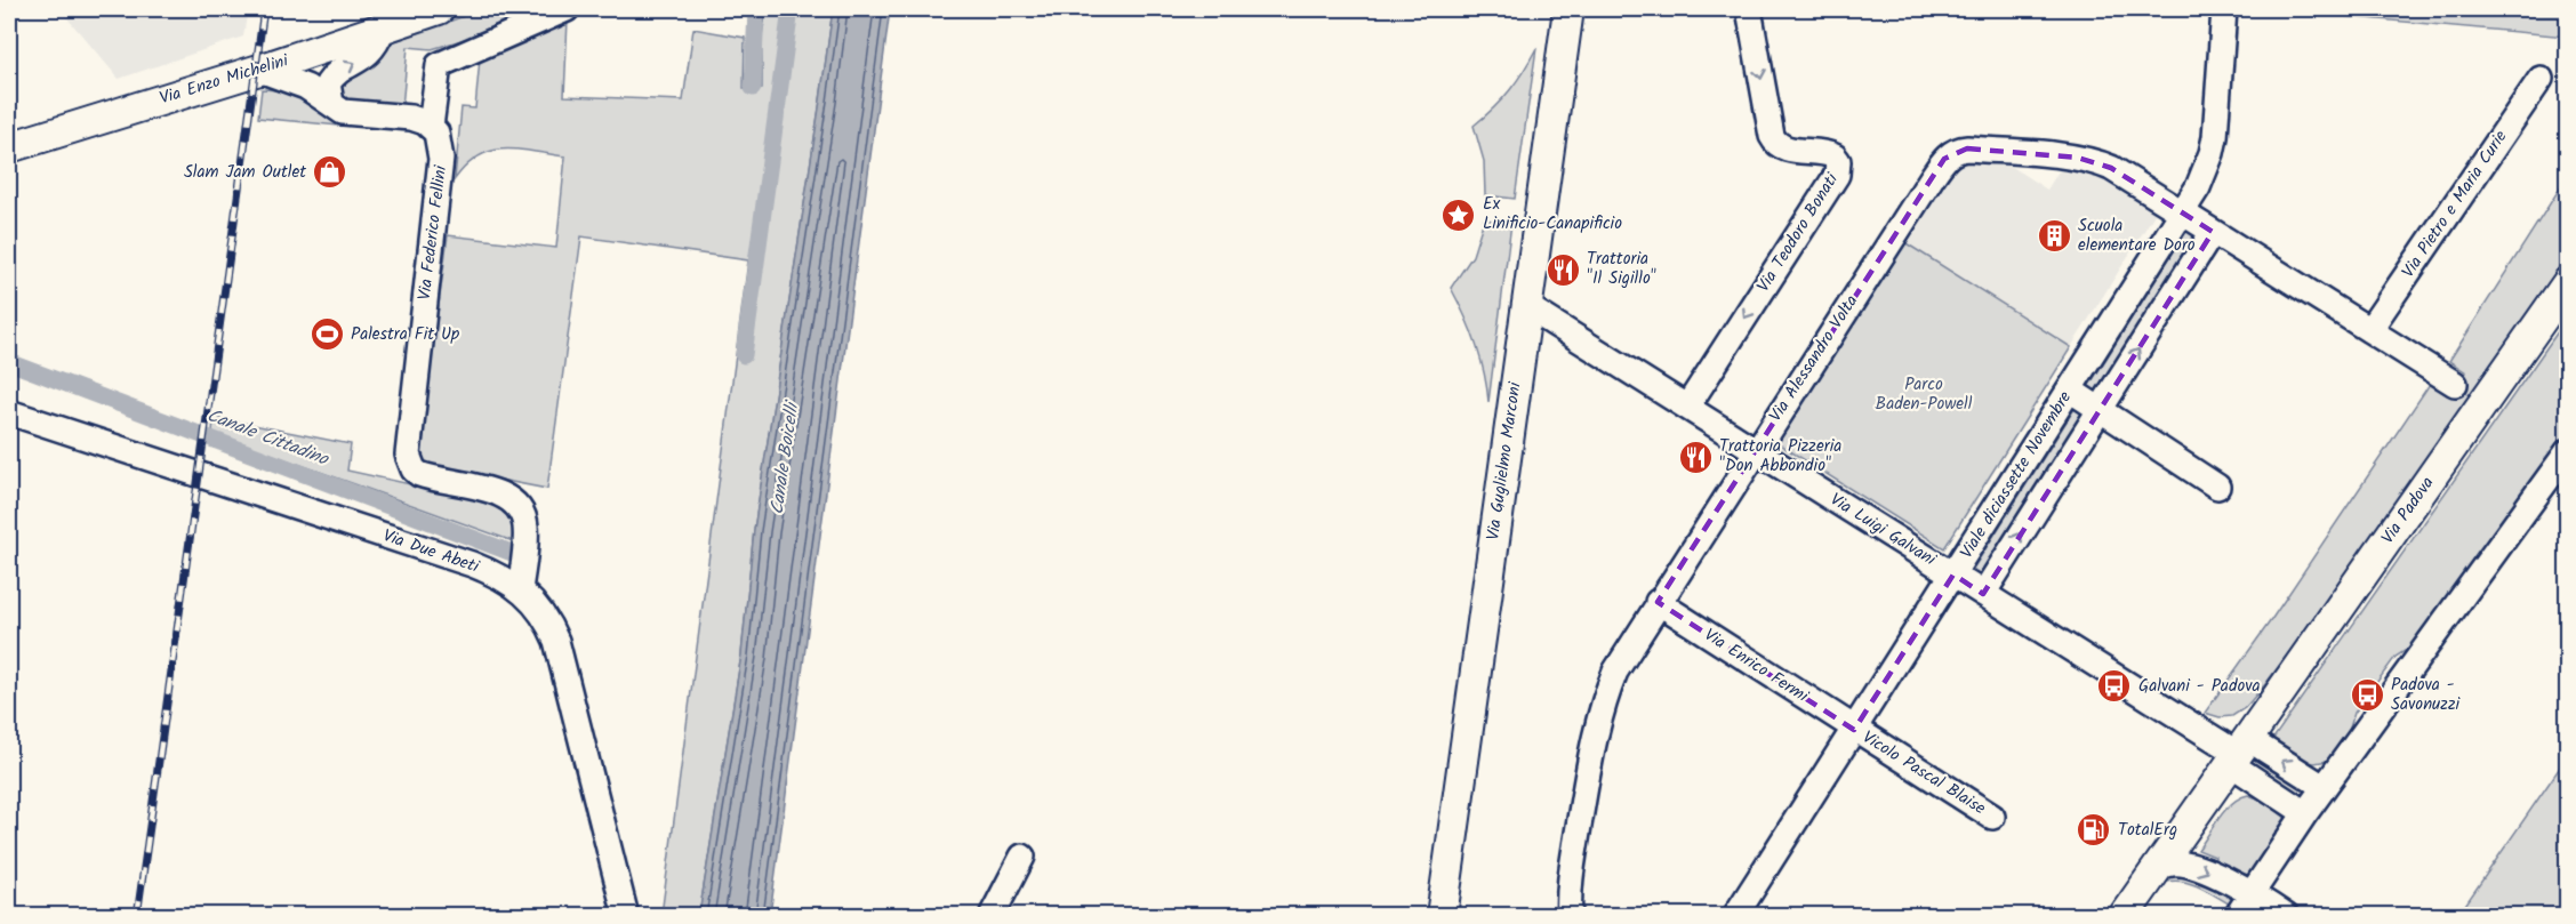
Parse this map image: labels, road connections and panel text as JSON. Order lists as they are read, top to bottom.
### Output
{
  "streets": {
    "main road": ["Via Enzo Michelini", "Via Guglielmo Marconi", "Via Padova"],
    "street": [
      "Via Pietro e Maria Curie",
      "Via Federico Fellini",
      "Via Teodoro Bonati",
      "Via Alessandro Volta",
      "Viale diciassette Novembre",
      "Via Luigi Galvani",
      "Via Due Abeti",
      "Via Enrico Fermi",
      "Vicolo Pascal Blaise"
    ]
  },
  "crossings": [
    ["Via Federico Fellini", "Via Due Abeti"],
    ["Via Teodoro Bonati", "Via Luigi Galvani"],
    ["Via Alessandro Volta", "Viale diciassette Novembre"],
    ["Via Alessandro Volta", "Via Luigi Galvani"],
    ["Via Alessandro Volta", "Via Enrico Fermi"],
    ["Via Guglielmo Marconi", "Via Luigi Galvani"],
    ["Viale diciassette Novembre", "Via Luigi Galvani"],
    ["Viale diciassette Novembre", "Via Enrico Fermi"],
    ["Viale diciassette Novembre", "Vicolo Pascal Blaise"],
    ["Via Padova", "Via Luigi Galvani"],
    ["Via Enrico Fermi", "Vicolo Pascal Blaise"]
  ],
  "one_way": ["Via Teodoro Bonati"],
  "water": ["Canale Cittadino", "Canale Boicelli"],
  "parks": ["Parco Baden-Powell"],
  "places": {
    "shop": ["Slam Jam Outlet"],
    "place": ["Ex Linificio-Canapificio"],
    "building": ["Scuola elementare Doro"],
    "restaurant": ["Trattoria \"Il Sigillo\"", "Trattoria Pizzeria \"Don Abbondio\""],
    "sports": ["Palestra Fit Up"],
    "bus stop": ["Galvani - Padova", "Padova - Savonuzzi"],
    "fuel station": ["TotalErg"]
  }
}
